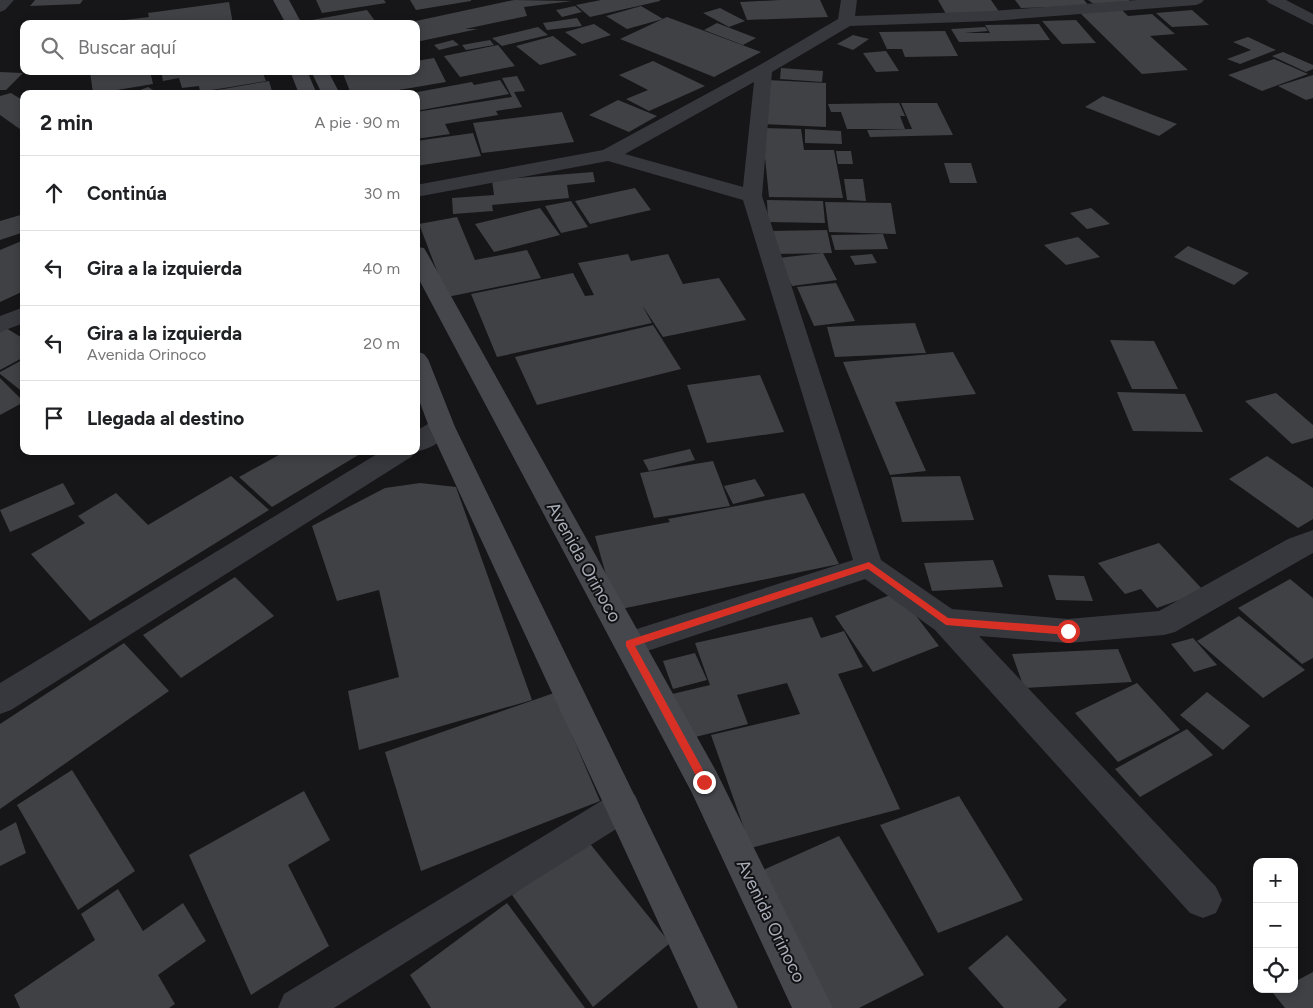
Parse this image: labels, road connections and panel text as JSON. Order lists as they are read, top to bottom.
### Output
{
  "streets": {
    "main road": ["Avenida Orinoco"]
  },
  "page": {
    "search": "Buscar aquí",
    "heading": ["2 min", "A pie · 90 m"],
    "list": [
      ["Continúa", "30 m"],
      ["Gira a la izquierda", "40 m"],
      ["Gira a la izquierda", "Avenida Orinoco", "20 m"],
      "Llegada al destino"
    ],
    "map_buttons": ["+", "−"]
  }
}
